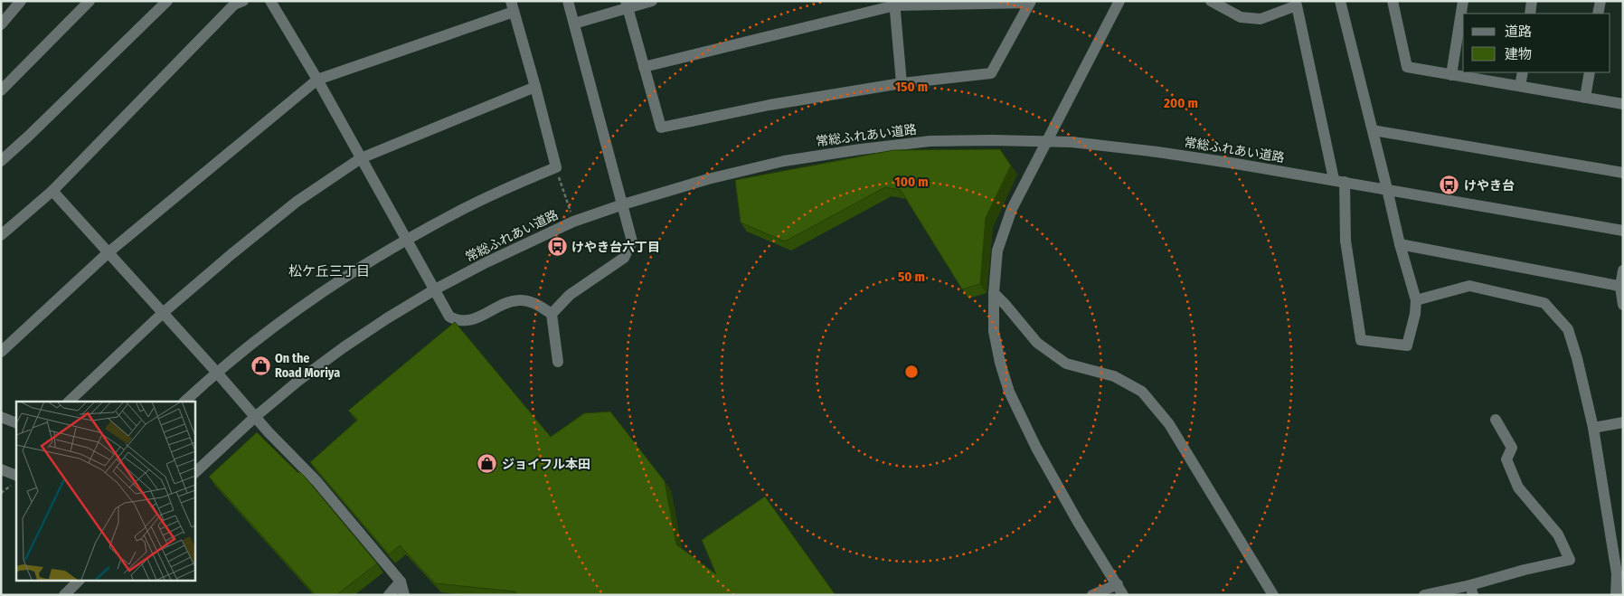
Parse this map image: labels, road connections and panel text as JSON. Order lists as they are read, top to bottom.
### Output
{
  "streets": {
    "street": ["常総ふれあい道路"]
  },
  "districts": ["松ケ丘三丁目"],
  "places": {
    "bus stop": ["けやき台", "けやき台六丁目"],
    "shop": ["On the Road Moriya", "ジョイフル本田"]
  },
  "legend": ["道路", "建物"],
  "rings": [
    "150 m",
    "200 m",
    "100 m",
    "50 m"
  ]
}
